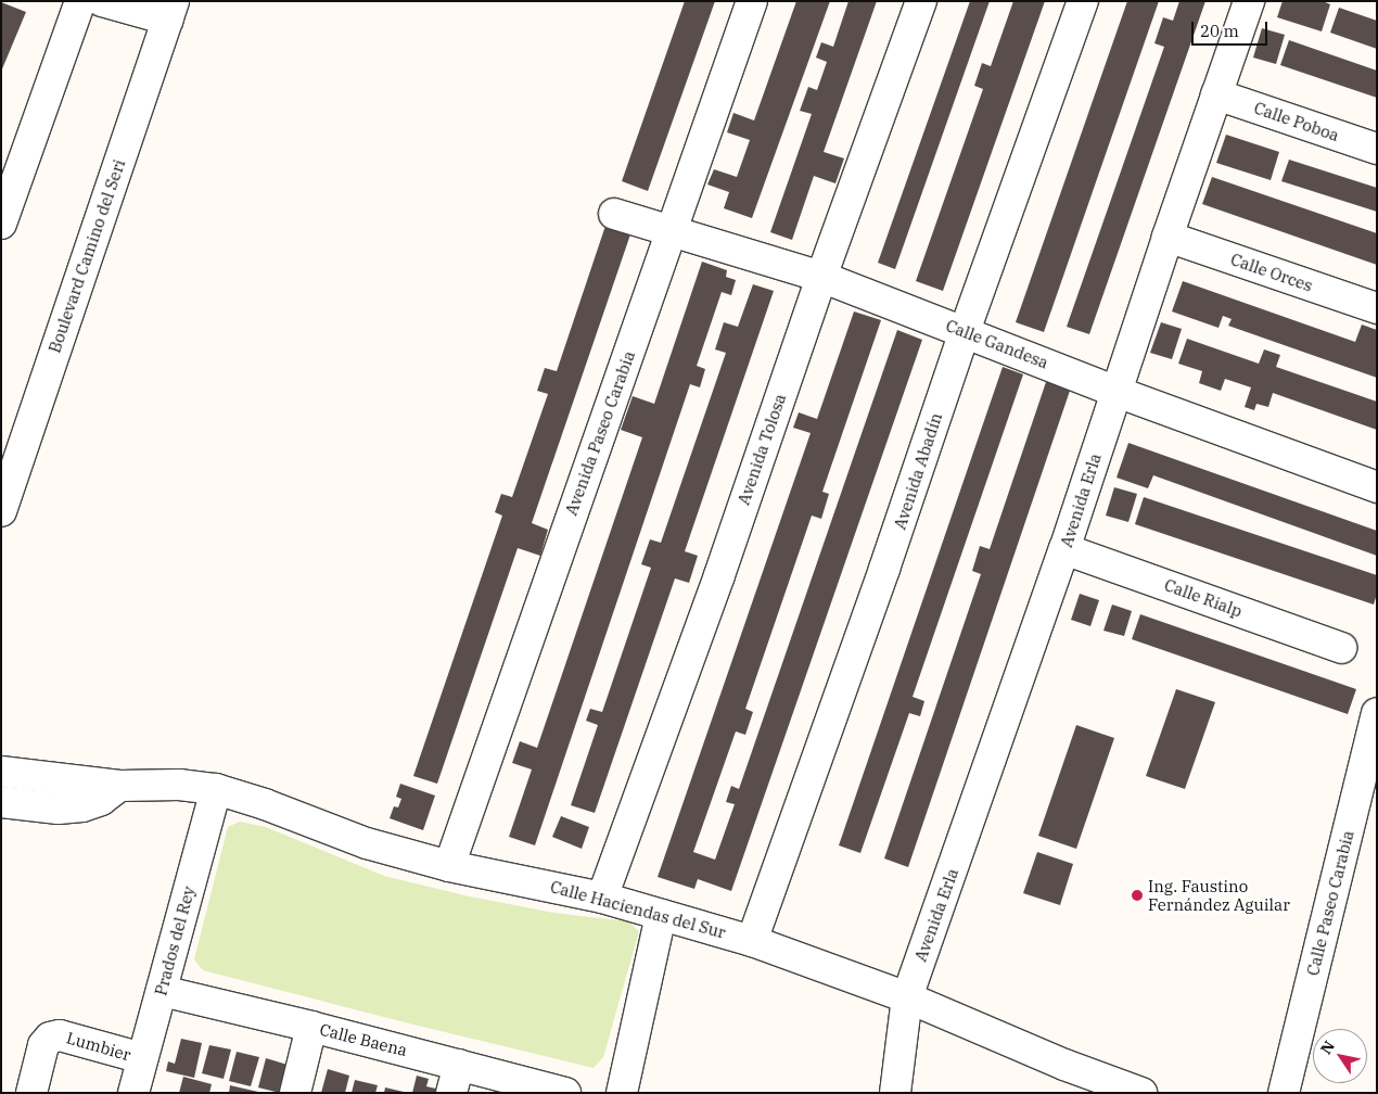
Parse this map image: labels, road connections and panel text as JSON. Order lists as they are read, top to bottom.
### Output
{
  "streets": {
    "street": [
      "Calle Poboa",
      "Boulevard Camino del Seri",
      "Calle Orces",
      "Calle Gandesa",
      "Avenida Paseo Carabia",
      "Avenida Tolosa",
      "Avenida Abadín",
      "Avenida Erla",
      "Calle Rialp",
      "Calle Paseo Carabia",
      "Calle Haciendas del Sur",
      "Prados del Rey",
      "Calle Baena",
      "Lumbier"
    ]
  },
  "crossings": [
    ["Calle Poboa", "Avenida Erla"],
    ["Calle Orces", "Avenida Erla"],
    ["Calle Gandesa", "Avenida Paseo Carabia"],
    ["Calle Gandesa", "Avenida Tolosa"],
    ["Calle Gandesa", "Avenida Abadín"],
    ["Calle Gandesa", "Avenida Erla"],
    ["Avenida Paseo Carabia", "Calle Haciendas del Sur"],
    ["Avenida Tolosa", "Calle Haciendas del Sur"],
    ["Avenida Abadín", "Calle Haciendas del Sur"],
    ["Avenida Erla", "Calle Rialp"],
    ["Avenida Erla", "Calle Haciendas del Sur"],
    ["Calle Haciendas del Sur", "Prados del Rey"],
    ["Prados del Rey", "Calle Baena"],
    ["Prados del Rey", "Lumbier"]
  ],
  "places": ["Ing. Faustino Fernández Aguilar"],
  "scale_bar": "20 m",
  "north": "top left"
}
